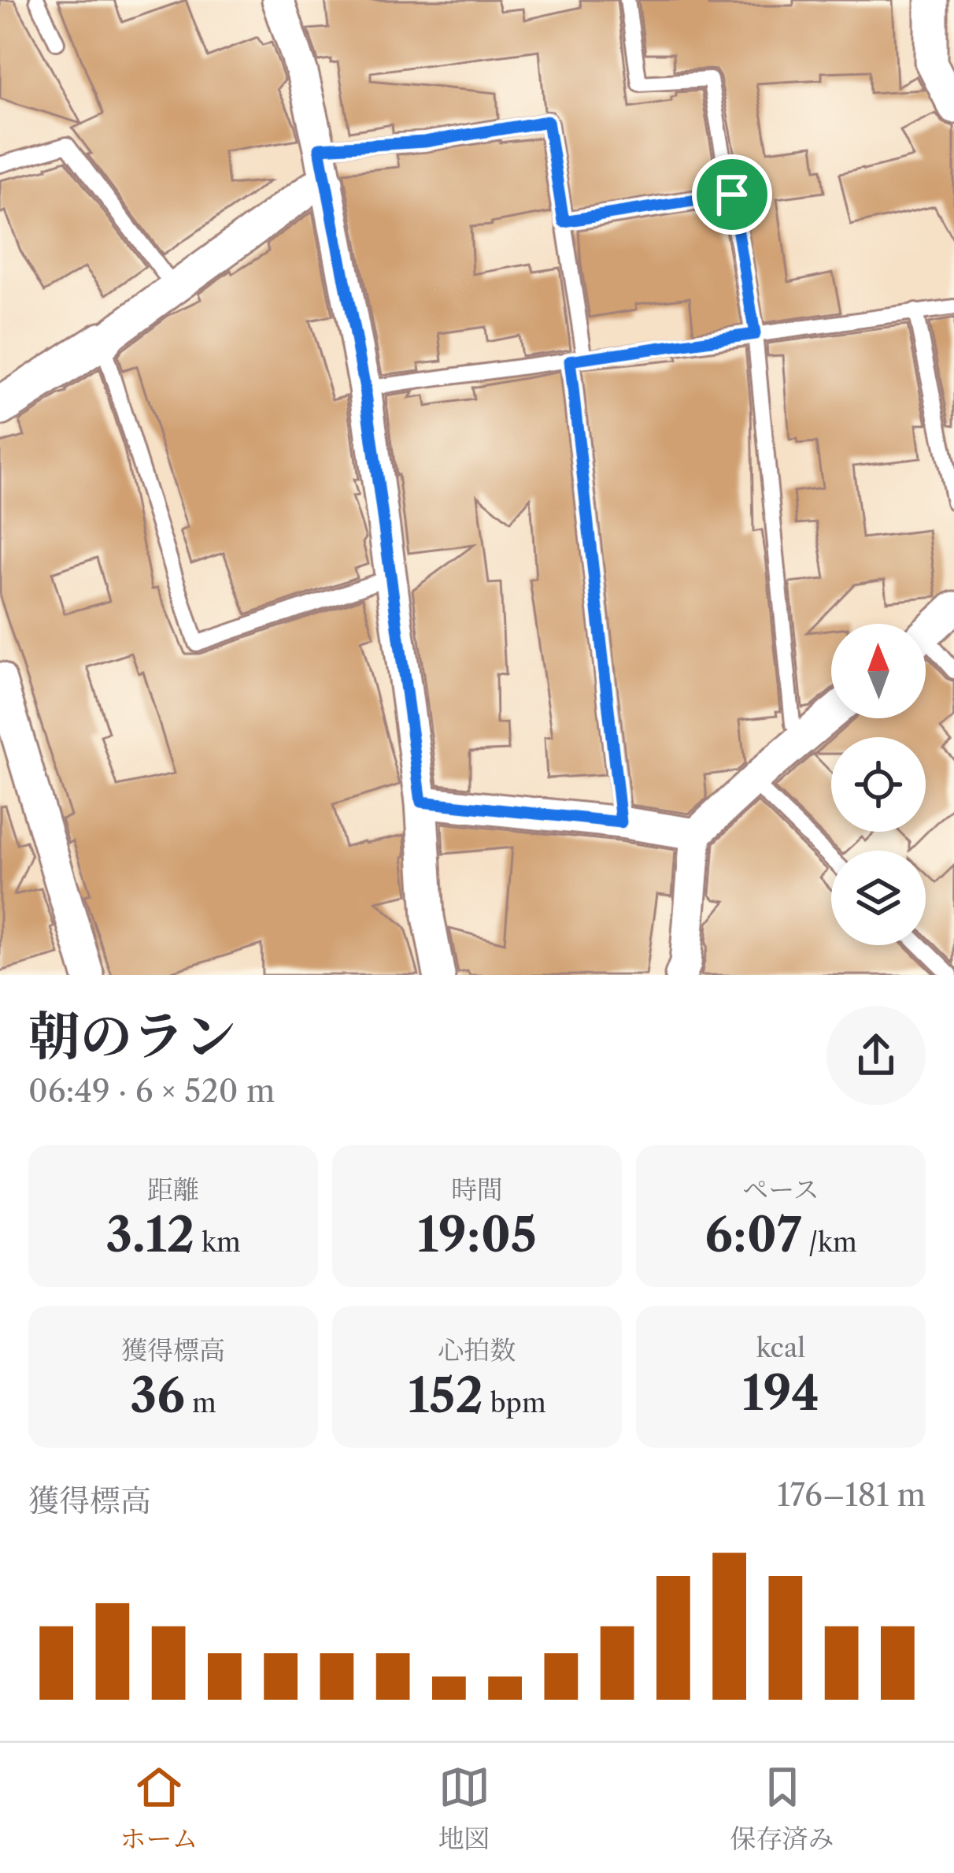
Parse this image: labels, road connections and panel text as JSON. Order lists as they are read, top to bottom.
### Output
{
  "north": "top",
  "page": {
    "heading": ["朝のラン", "06:49 · 6 × 520 m"],
    "stats": [
      ["距離", "3.12 km"],
      ["時間", "19:05"],
      ["ペース", "6:07 /km"],
      ["獲得標高", "36 m"],
      ["心拍数", "152 bpm"],
      ["kcal", "194"]
    ],
    "chart": ["獲得標高", "176–181 m"],
    "tabs": ["ホーム", "地図", "保存済み"]
  }
}
